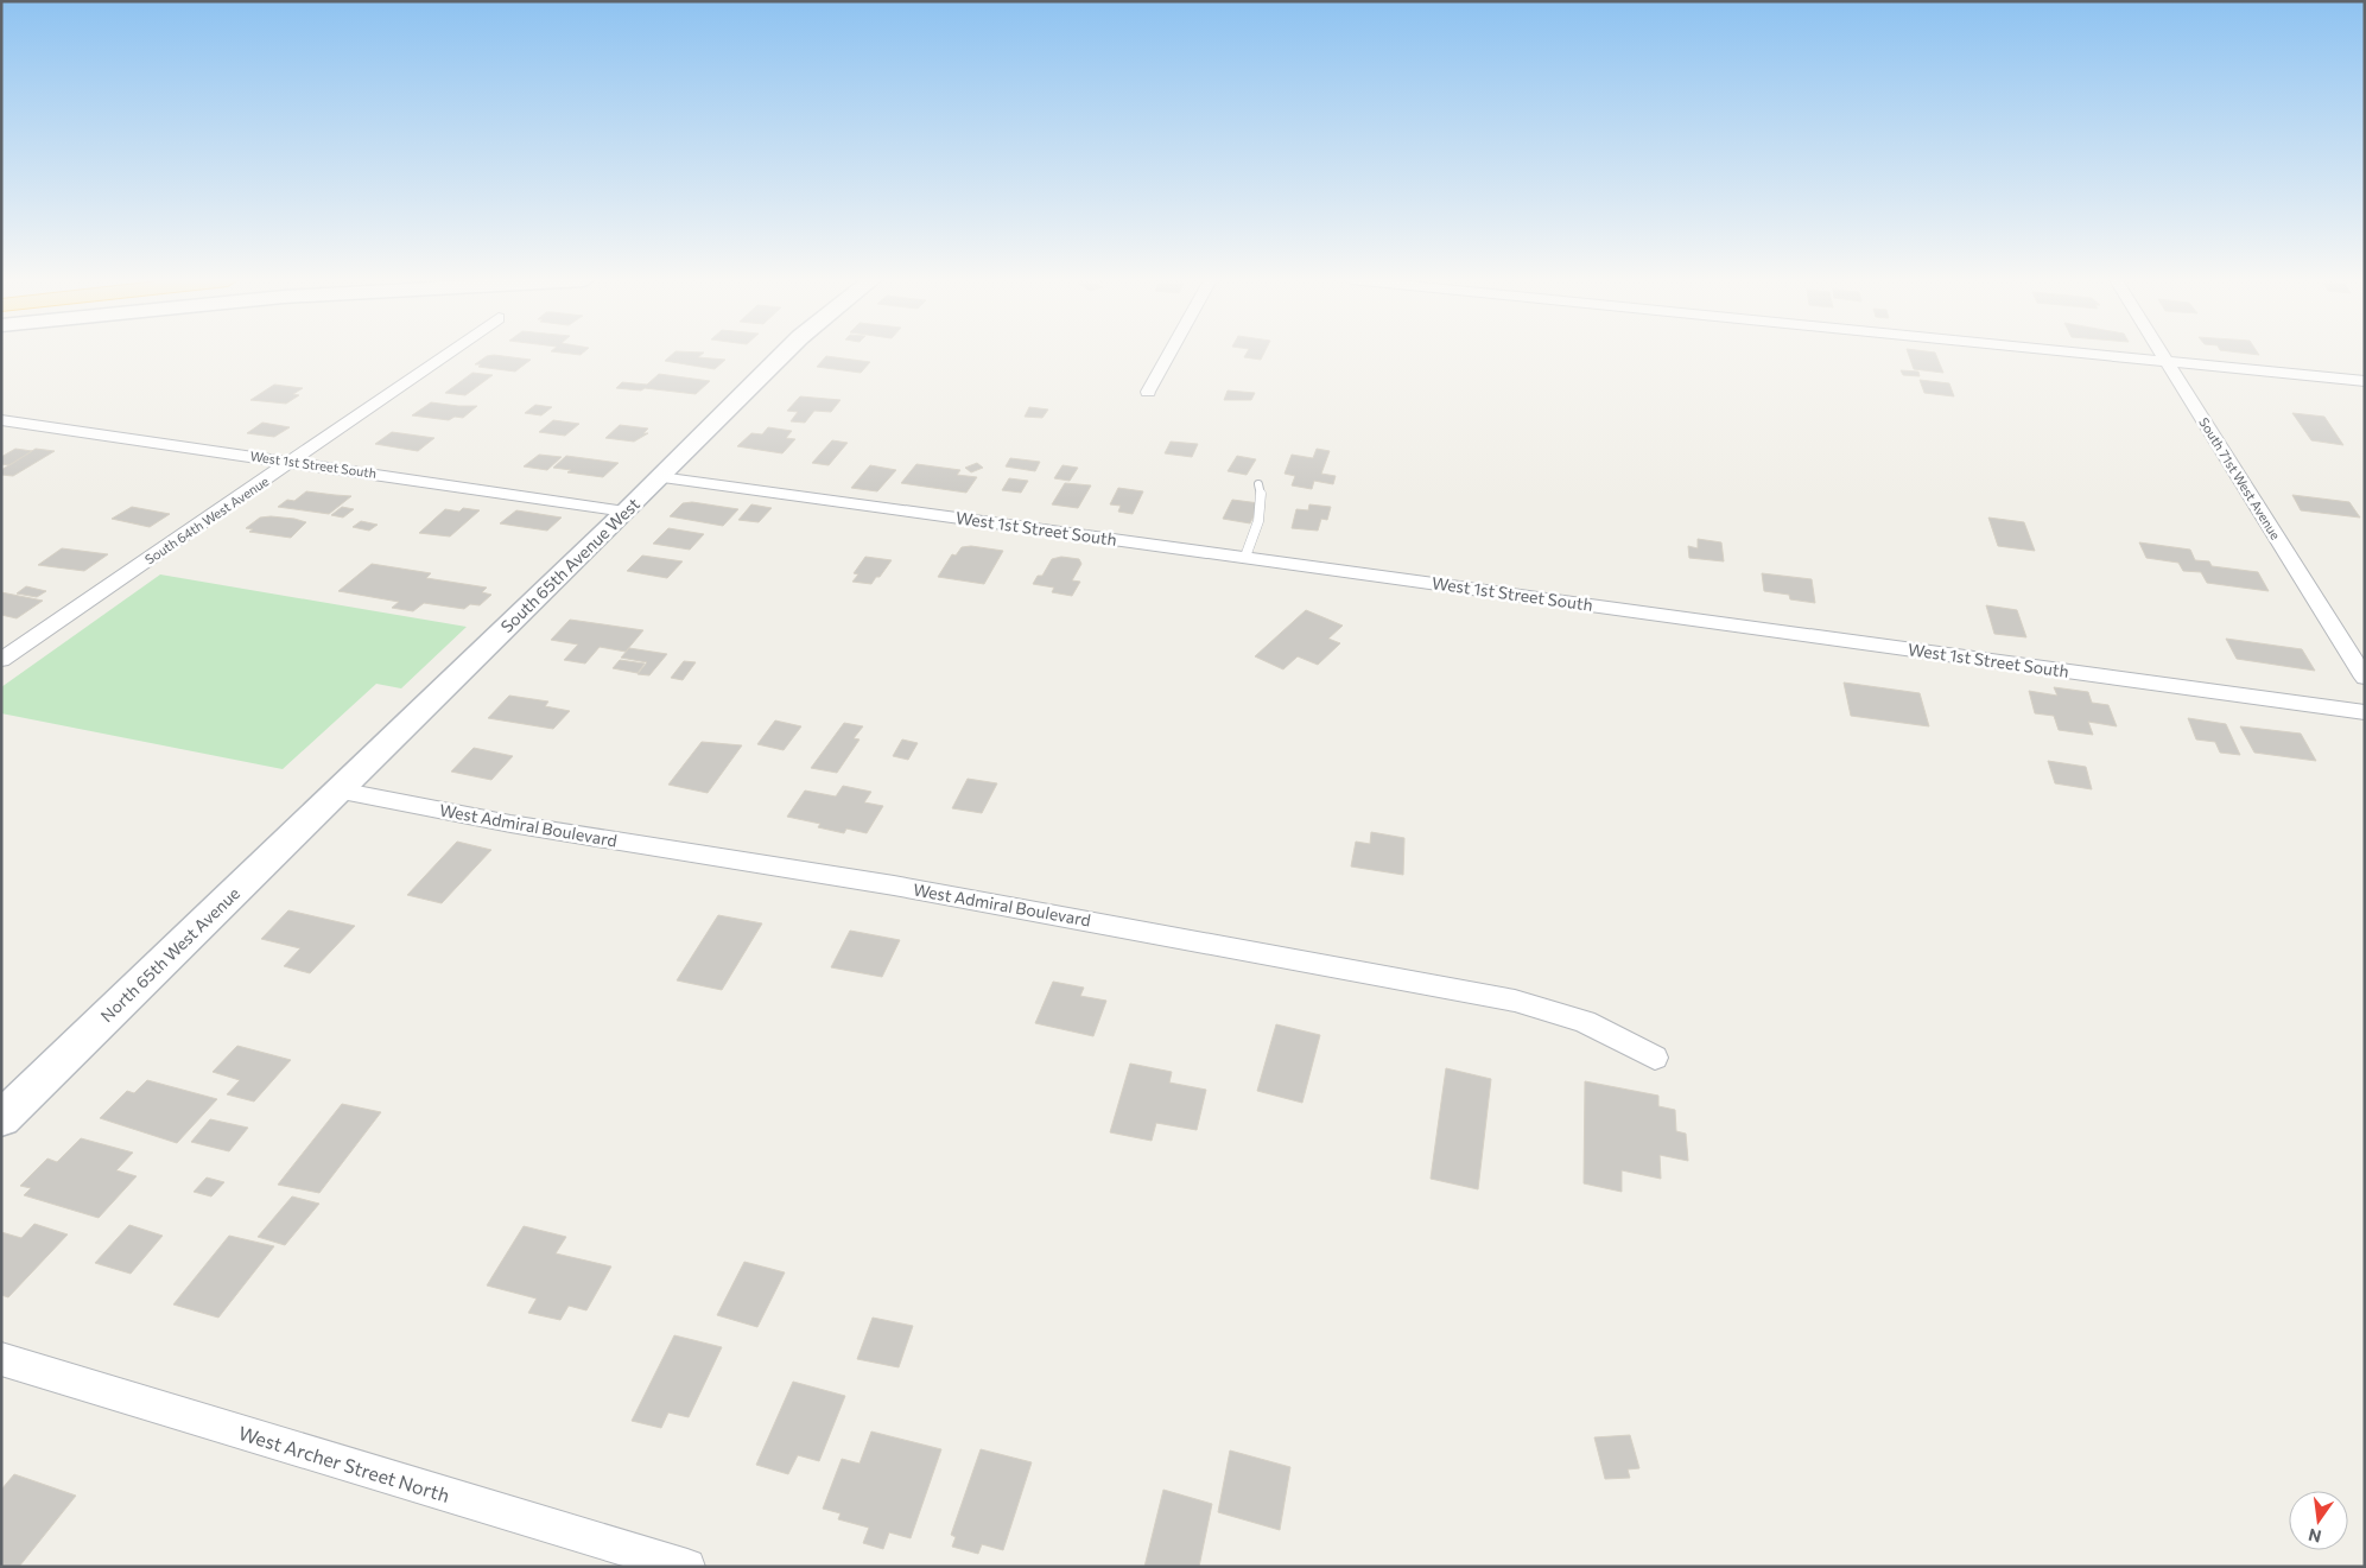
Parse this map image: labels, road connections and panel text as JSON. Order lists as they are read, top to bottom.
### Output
{
  "streets": {
    "street": [
      "West 1st Street South",
      "South 71st West Avenue",
      "South 64th West Avenue",
      "South 65th Avenue West",
      "West Admiral Boulevard",
      "North 65th West Avenue",
      "West Archer Street North"
    ]
  },
  "crossings": [
    ["West 1st Street South", "South 64th West Avenue"],
    ["West 1st Street South", "South 65th Avenue West"],
    ["South 65th Avenue West", "West Admiral Boulevard"],
    ["South 65th Avenue West", "North 65th West Avenue"],
    ["West Admiral Boulevard", "North 65th West Avenue"]
  ],
  "north": "bottom"
}
